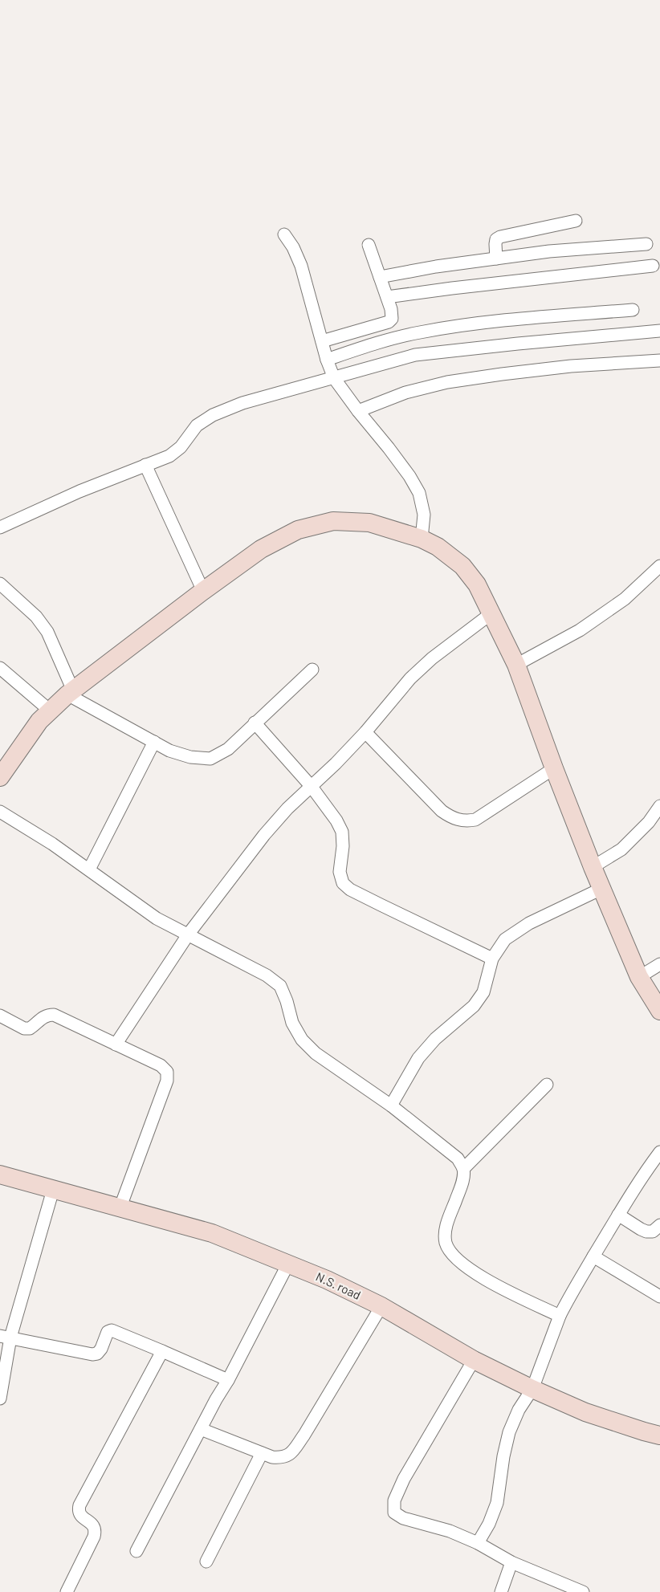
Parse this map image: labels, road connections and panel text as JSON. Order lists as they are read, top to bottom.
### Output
{
  "streets": {
    "street": ["N.S. road"]
  }
}
